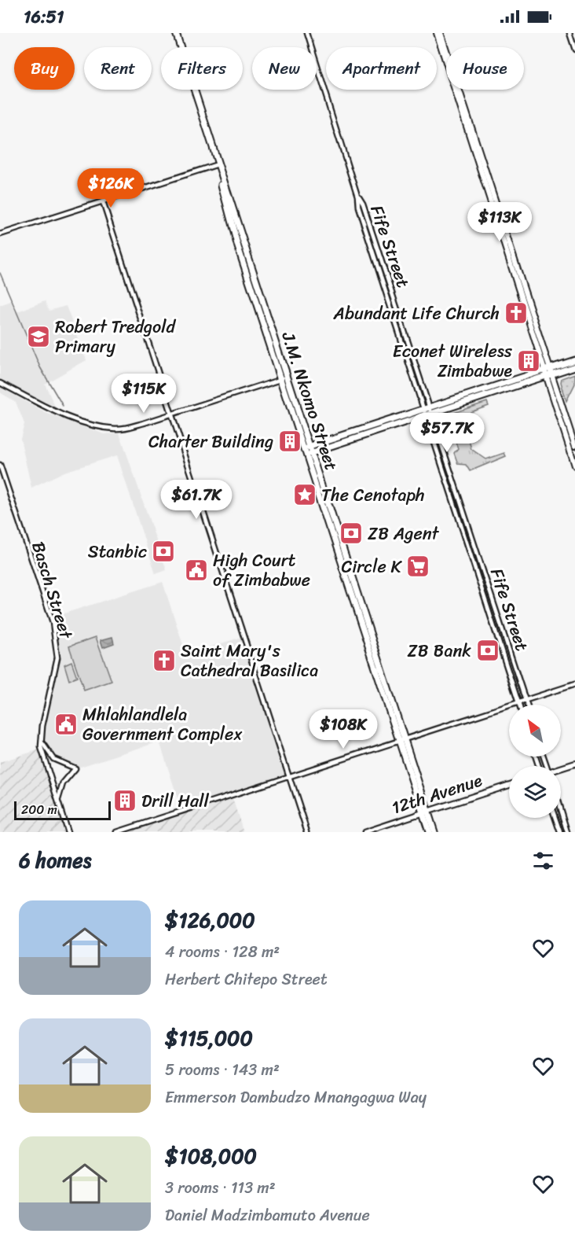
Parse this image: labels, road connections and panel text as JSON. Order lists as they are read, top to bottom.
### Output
{
  "streets": {
    "highway": ["J.M. Nkomo Street"],
    "main road": ["12th Avenue"],
    "street": ["Fife Street", "Basch Street"]
  },
  "crossings": [
    ["J.M. Nkomo Street", "12th Avenue"]
  ],
  "places": {
    "church": ["Abundant Life Church", "Saint Mary's Cathedral Basilica"],
    "school or university": ["Robert Tredgold Primary"],
    "building": ["Econet Wireless Zimbabwe", "Charter Building", "Drill Hall"],
    "place": ["The Cenotaph"],
    "bank": ["ZB Agent", "Stanbic", "ZB Bank"],
    "supermarket": ["Circle K"],
    "public building": ["High Court of Zimbabwe", "Mhlahlandlela Government Complex"]
  },
  "scale_bar": "200 m",
  "north": "top left",
  "page": {
    "status": "16:51",
    "chip": [
      "Buy",
      "Rent",
      "Filters",
      "New",
      "Apartment",
      "House"
    ],
    "price": [
      "$126K",
      "$113K",
      "$115K",
      "$57.7K",
      "$61.7K",
      "$108K"
    ],
    "scale": "200 m",
    "heading": "6 homes",
    "list": [
      {
        "name": "$126,000",
        "note": "4 rooms · 128 m² · Herbert Chitepo Street"
      },
      {
        "name": "$115,000",
        "note": "5 rooms · 143 m² · Emmerson Dambudzo Mnangagwa Way"
      },
      {
        "name": "$108,000",
        "note": "3 rooms · 113 m² · Daniel Madzimbamuto Avenue"
      }
    ]
  }
}
